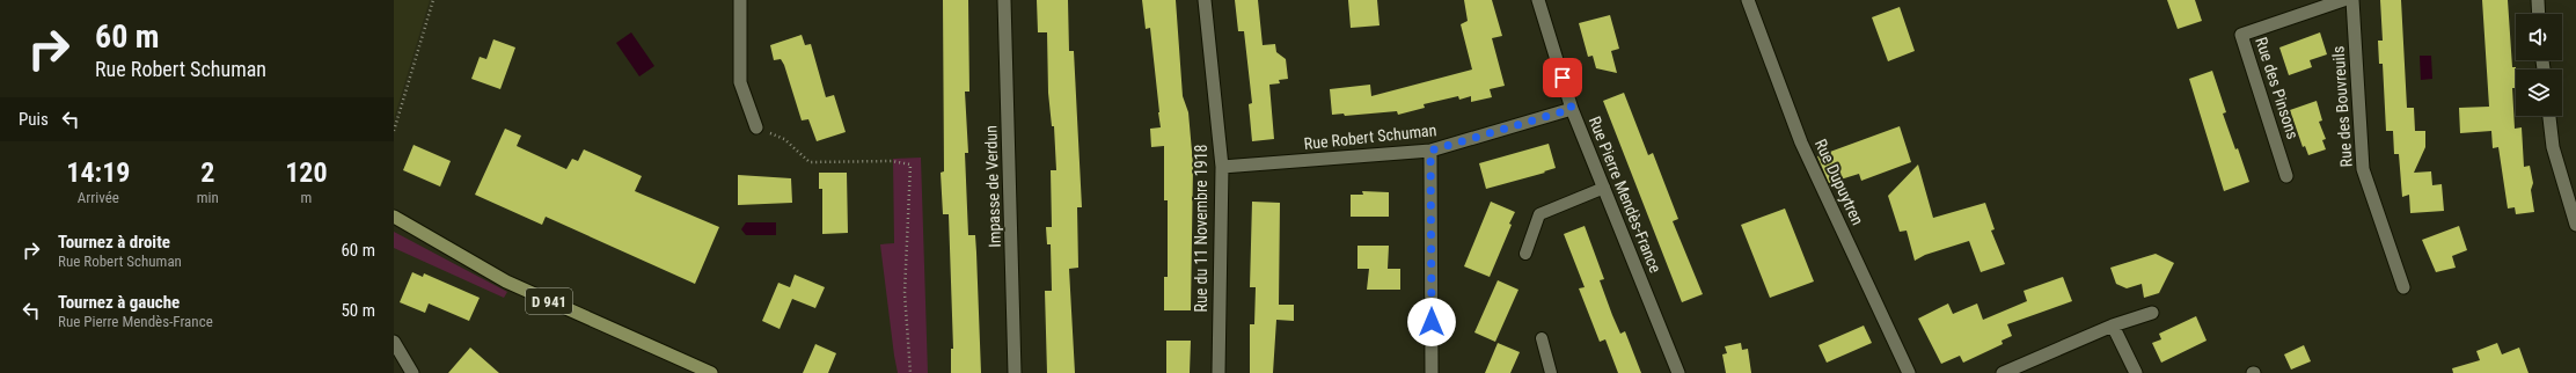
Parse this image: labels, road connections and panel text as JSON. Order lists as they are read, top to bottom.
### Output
{
  "streets": {
    "main road": ["D 941"],
    "street": [
      "Rue des Pinsons",
      "Rue des Bouvreuils",
      "Rue Robert Schuman",
      "Rue Dupuytren",
      "Impasse de Verdun",
      "Rue Pierre Mendès-France",
      "Rue du 11 Novembre 1918"
    ]
  },
  "crossings": [
    ["Rue Robert Schuman", "Rue Pierre Mendès-France"],
    ["Rue Robert Schuman", "Rue du 11 Novembre 1918"]
  ],
  "page": {
    "turn": ["60 m", "Rue Robert Schuman"],
    "then": "Puis",
    "eta": [
      "14:19",
      "Arrivée",
      "2",
      "min",
      "120",
      "m"
    ],
    "list": [
      {
        "name": "Tournez à droite",
        "note": "Rue Robert Schuman",
        "value": "60 m"
      },
      {
        "name": "Tournez à gauche",
        "note": "Rue Pierre Mendès-France",
        "value": "50 m"
      }
    ]
  }
}
